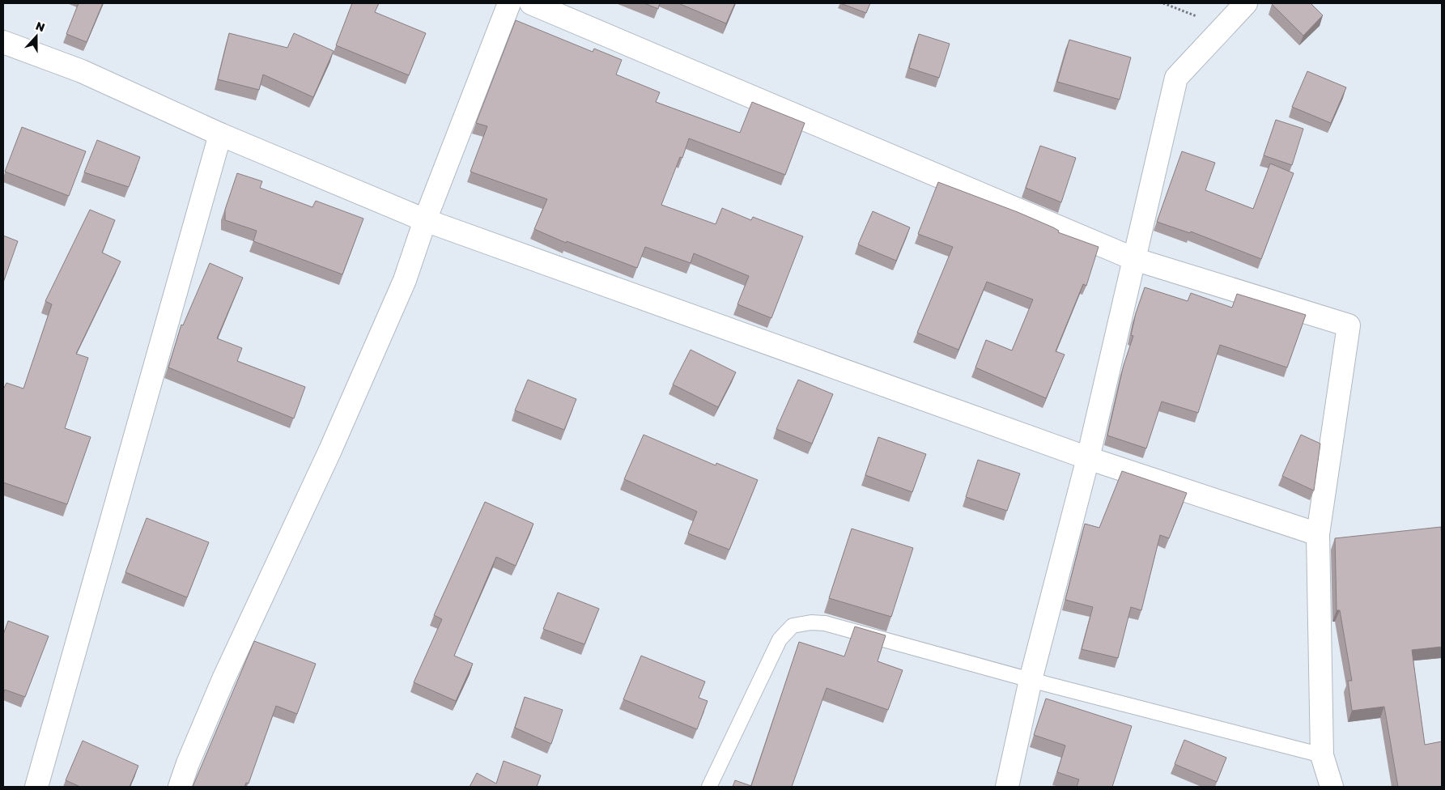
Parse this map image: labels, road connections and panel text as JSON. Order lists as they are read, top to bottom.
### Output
{
  "north": "top"
}
